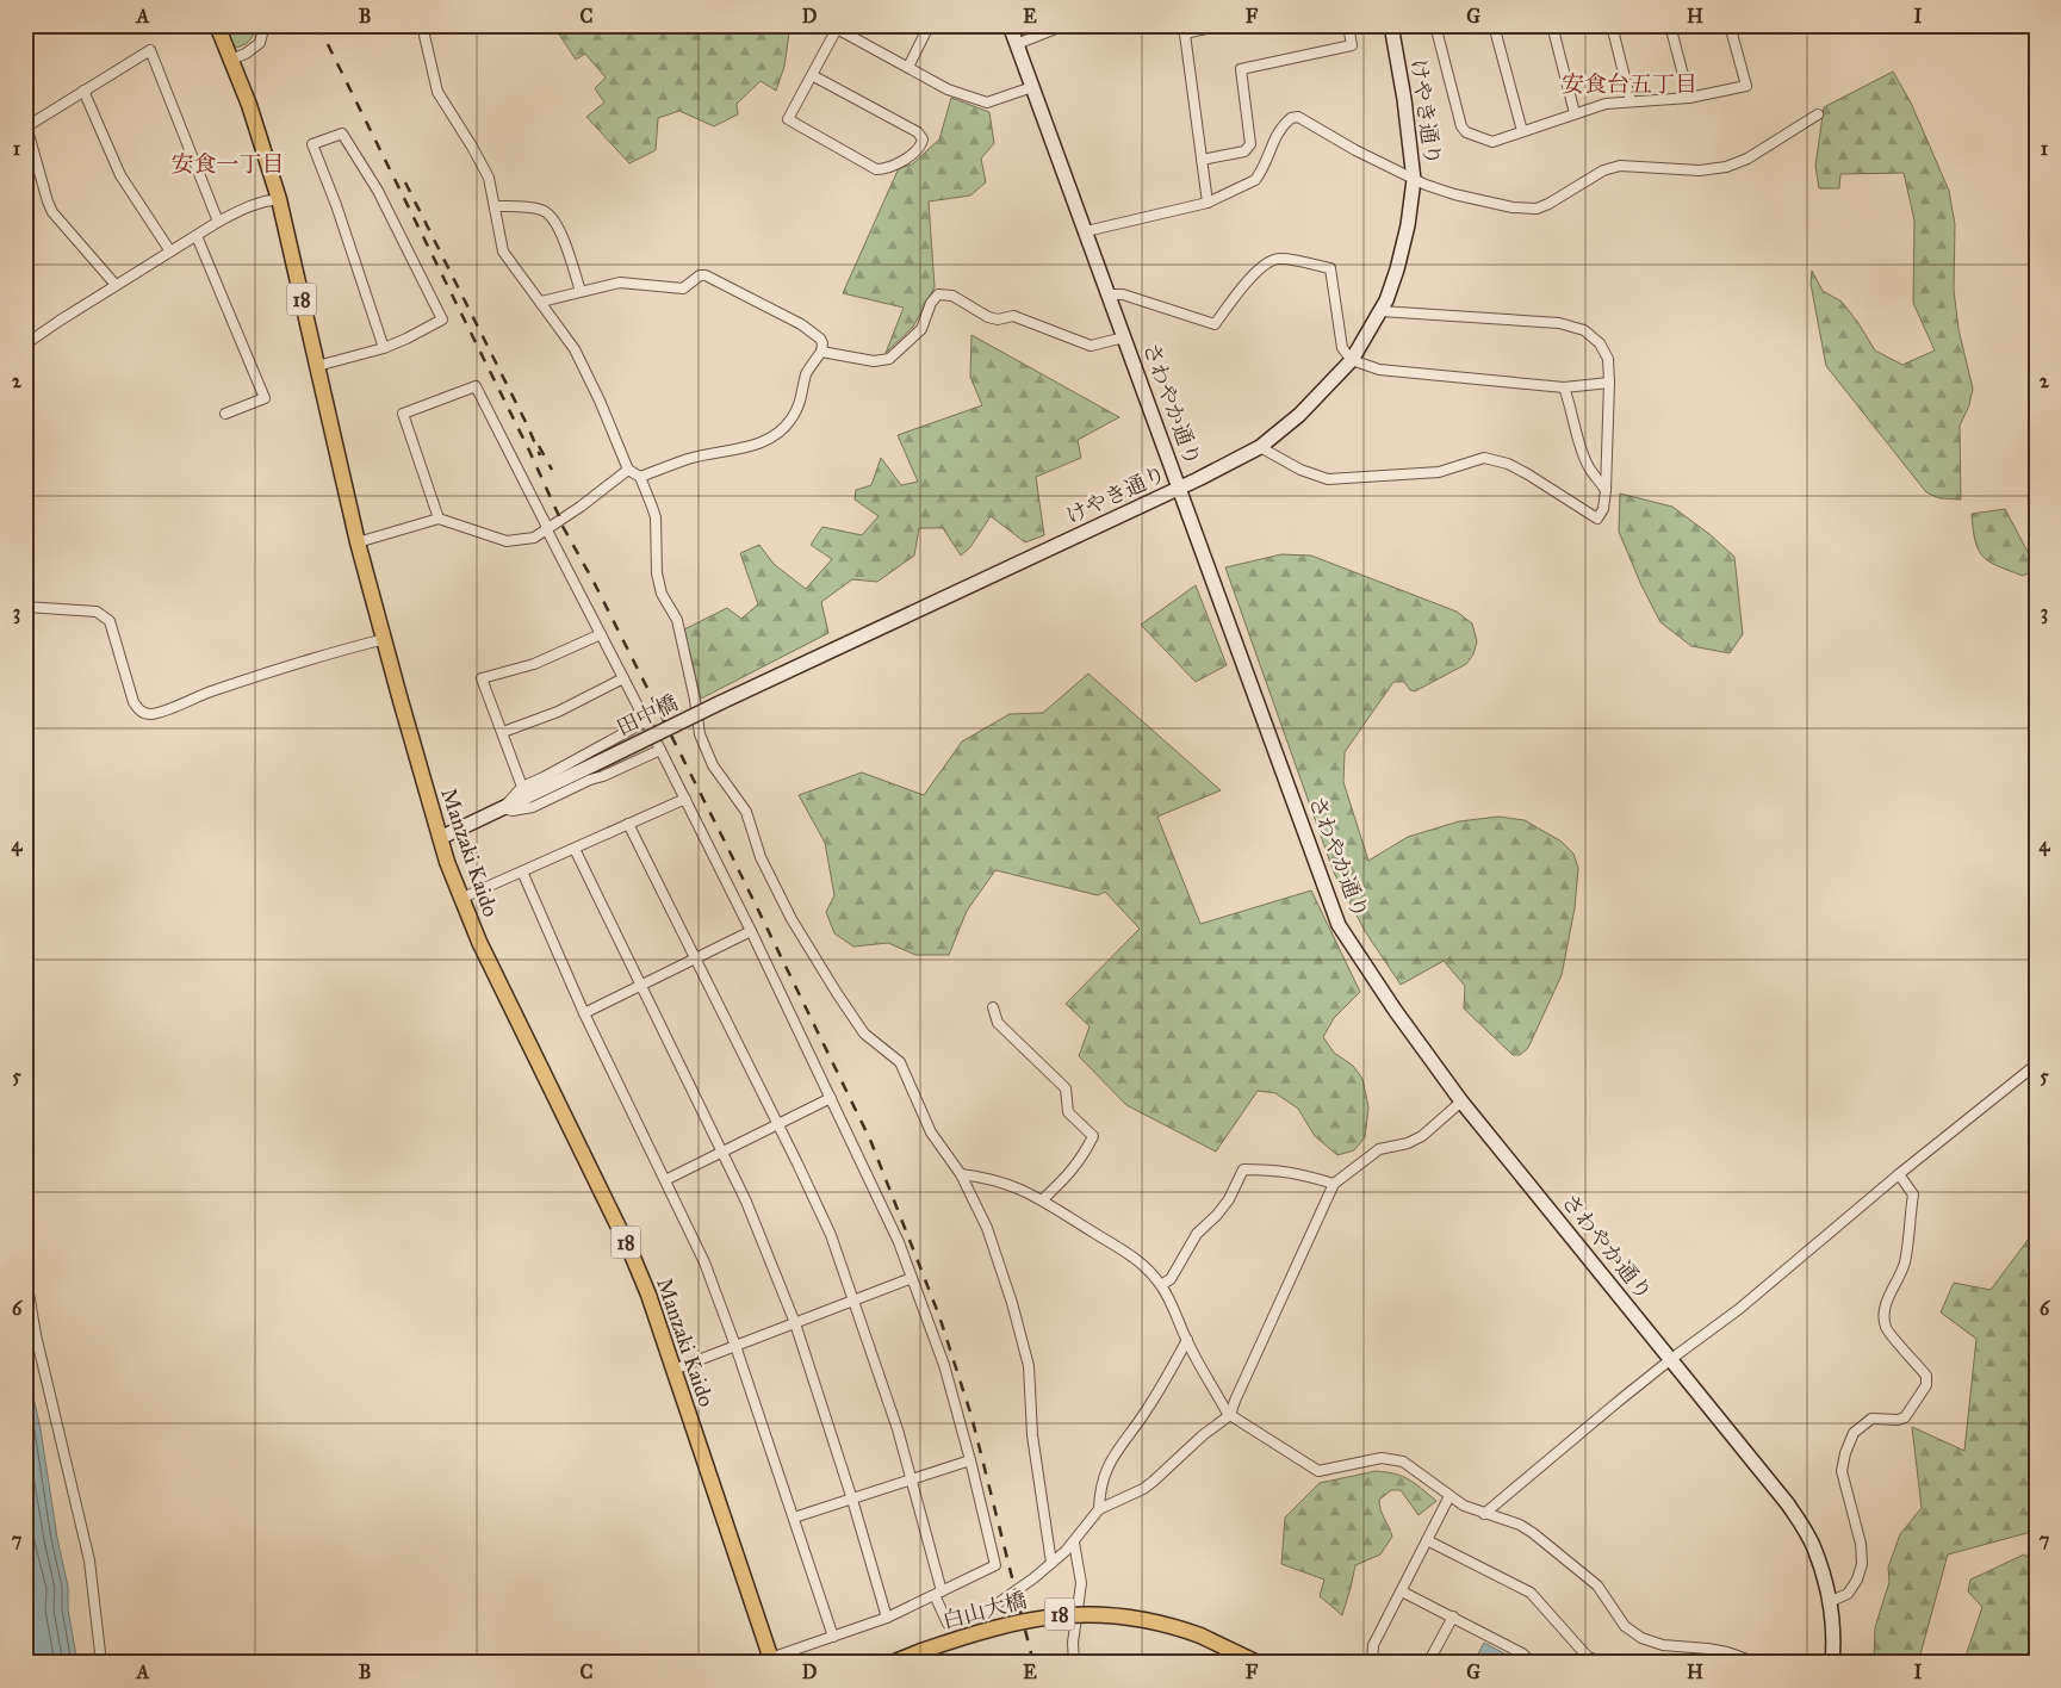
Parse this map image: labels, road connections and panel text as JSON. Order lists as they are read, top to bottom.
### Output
{
  "streets": {
    "main road": ["18", "Manzaki Kaido", "白山大橋"],
    "street": ["けやき通り", "さわやか通り", "田中橋"]
  },
  "crossings": [
    ["けやき通り", "さわやか通り"],
    ["けやき通り", "田中橋"]
  ],
  "districts": ["安食台五丁目", "安食一丁目"],
  "grid": {
    "columns": [
      "A",
      "B",
      "C",
      "D",
      "E",
      "F",
      "G",
      "H",
      "I"
    ],
    "rows": [
      "1",
      "2",
      "3",
      "4",
      "5",
      "6",
      "7"
    ]
  }
}
